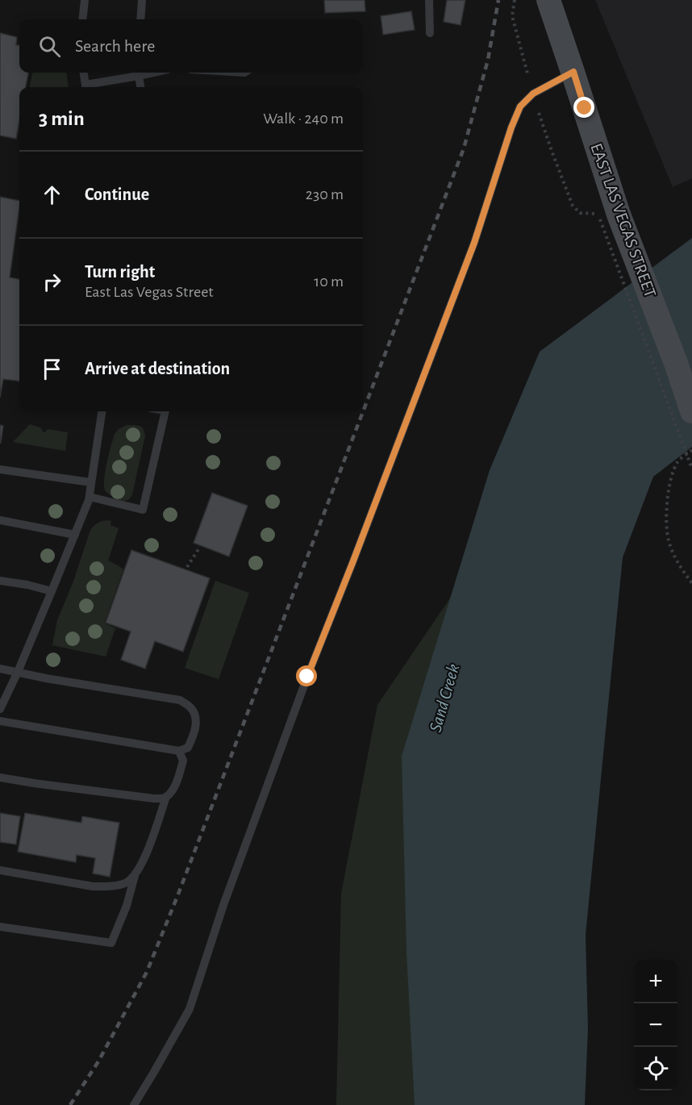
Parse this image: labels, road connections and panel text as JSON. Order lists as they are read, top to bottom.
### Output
{
  "streets": {
    "street": ["EAST LAS VEGAS STREET"]
  },
  "water": ["Sand Creek"],
  "page": {
    "search": "Search here",
    "heading": ["3 min", "Walk · 240 m"],
    "list": [
      ["Continue", "230 m"],
      ["Turn right", "East Las Vegas Street", "10 m"],
      "Arrive at destination"
    ],
    "map_buttons": ["+", "−"]
  }
}
